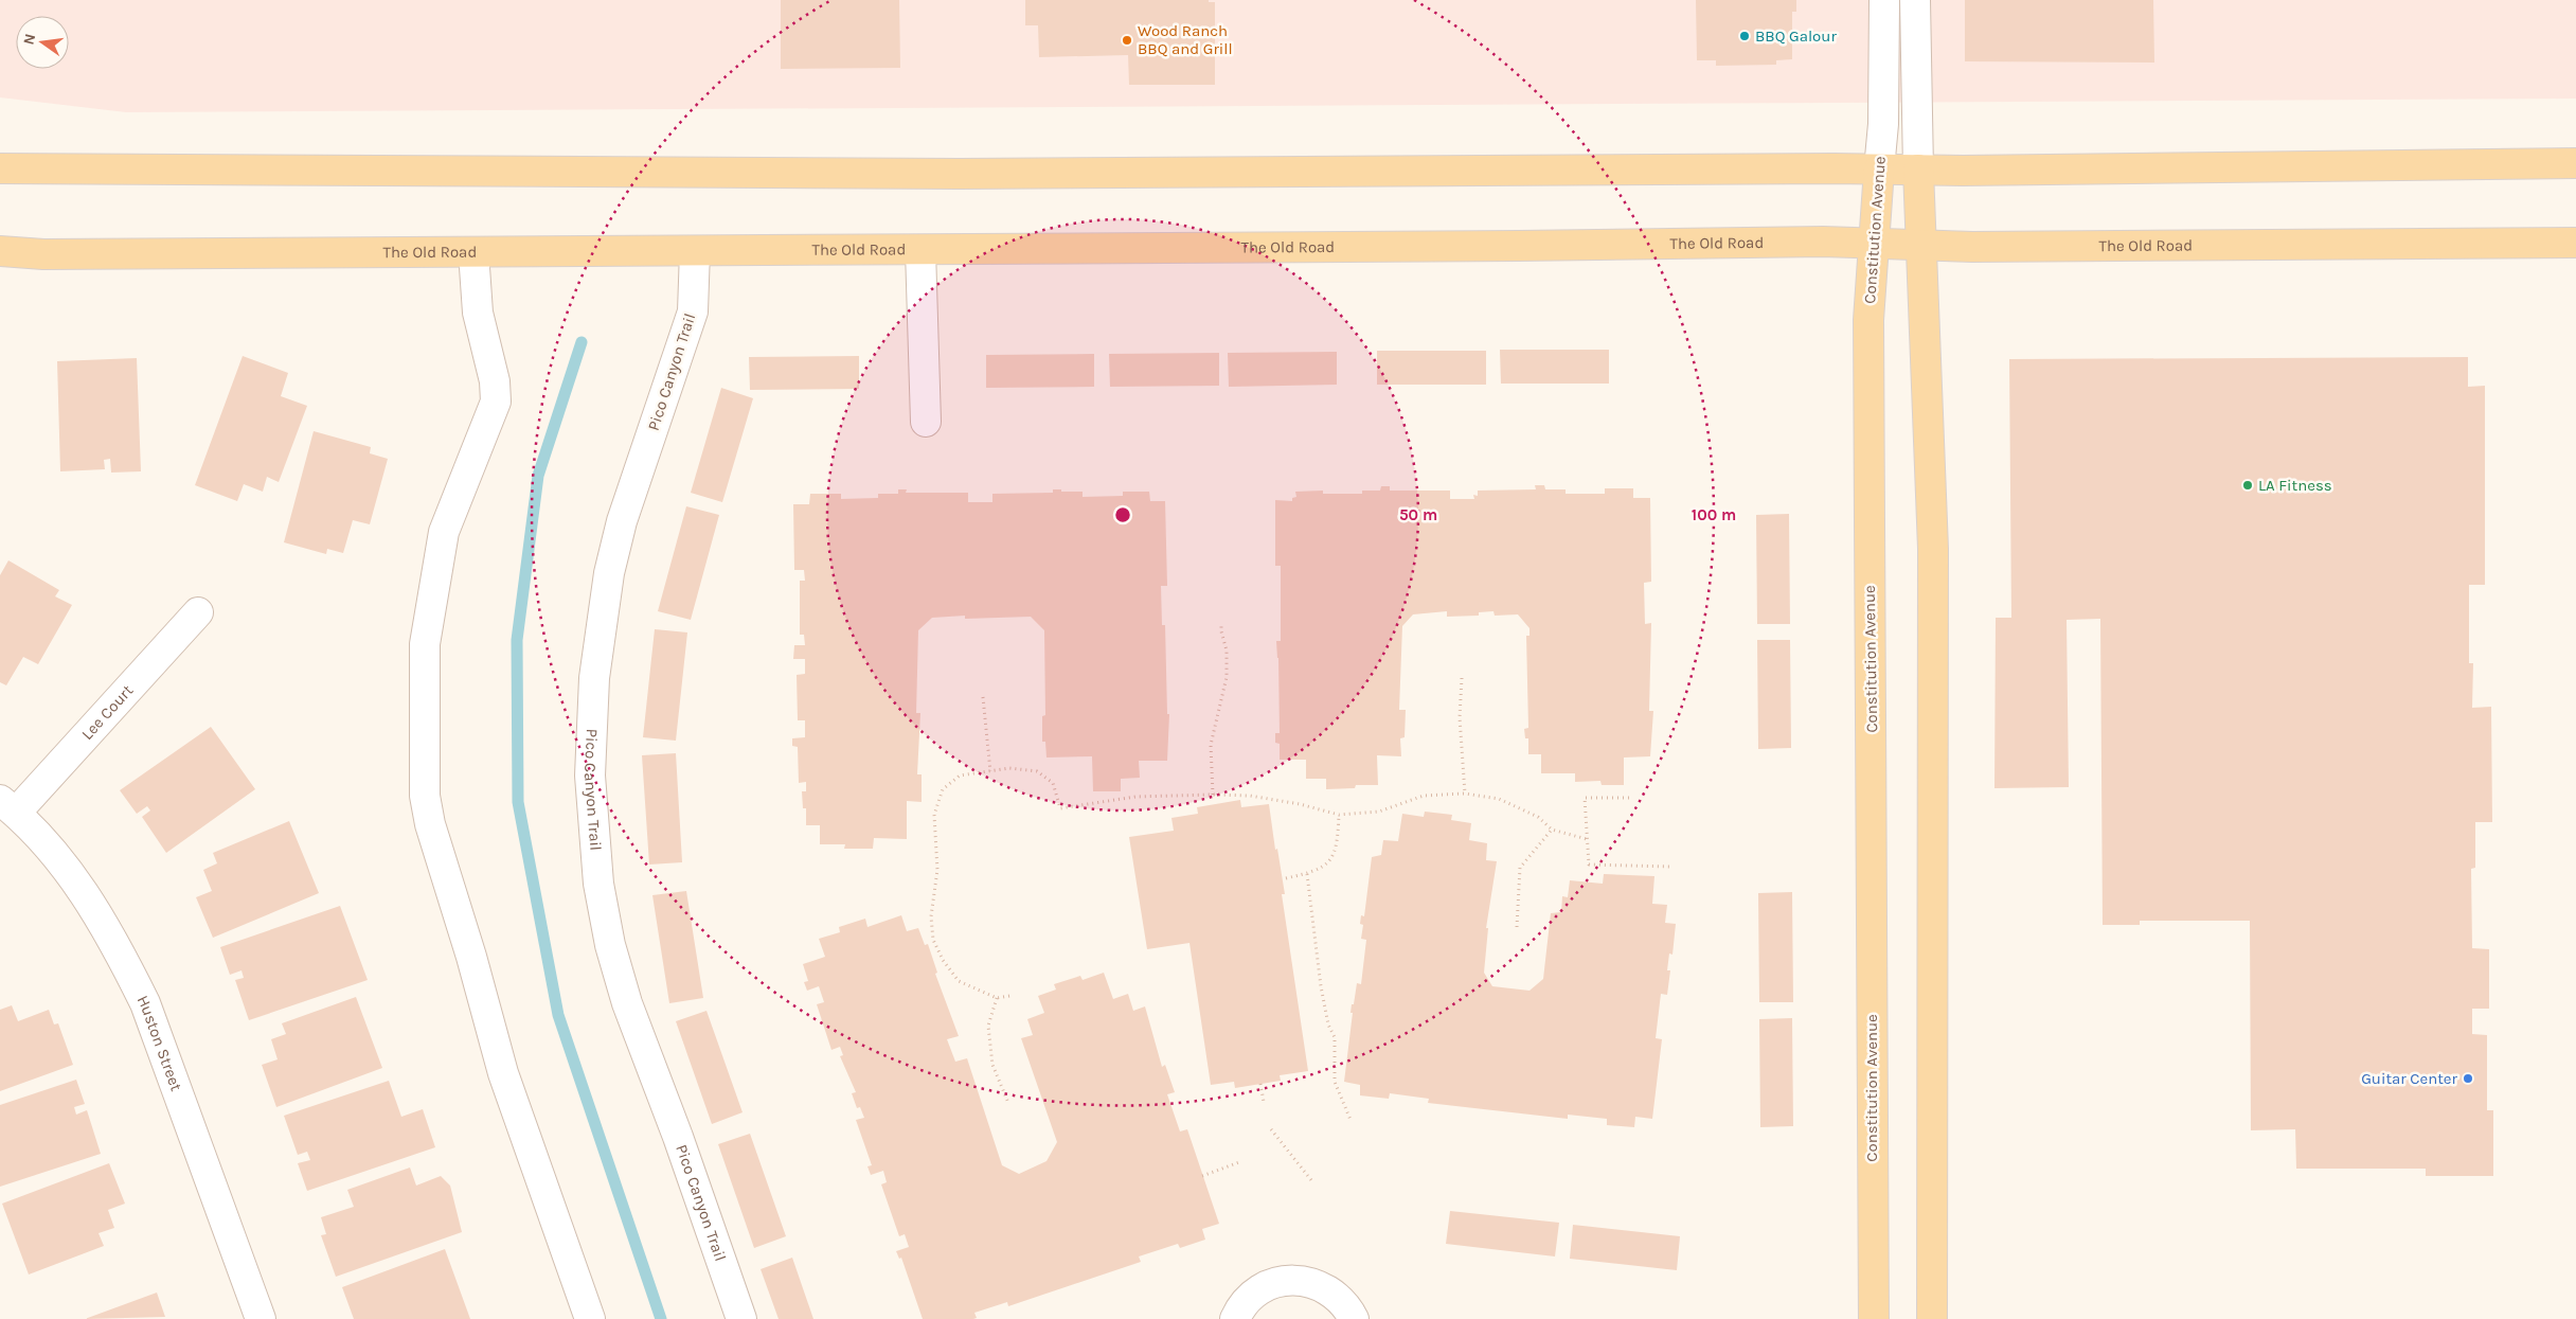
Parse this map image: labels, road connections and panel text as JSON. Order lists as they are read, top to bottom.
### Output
{
  "streets": {
    "main road": ["Constitution Avenue", "The Old Road"],
    "street": ["Pico Canyon Trail", "Lee Court", "Huston Street"]
  },
  "crossings": [
    ["Constitution Avenue", "The Old Road"],
    ["The Old Road", "Pico Canyon Trail"],
    ["Lee Court", "Huston Street"]
  ],
  "places": [
    "BBQ Galour",
    "Wood Ranch BBQ and Grill",
    "LA Fitness",
    "Guitar Center"
  ],
  "north": "left",
  "rings": ["50 m", "100 m"]
}
